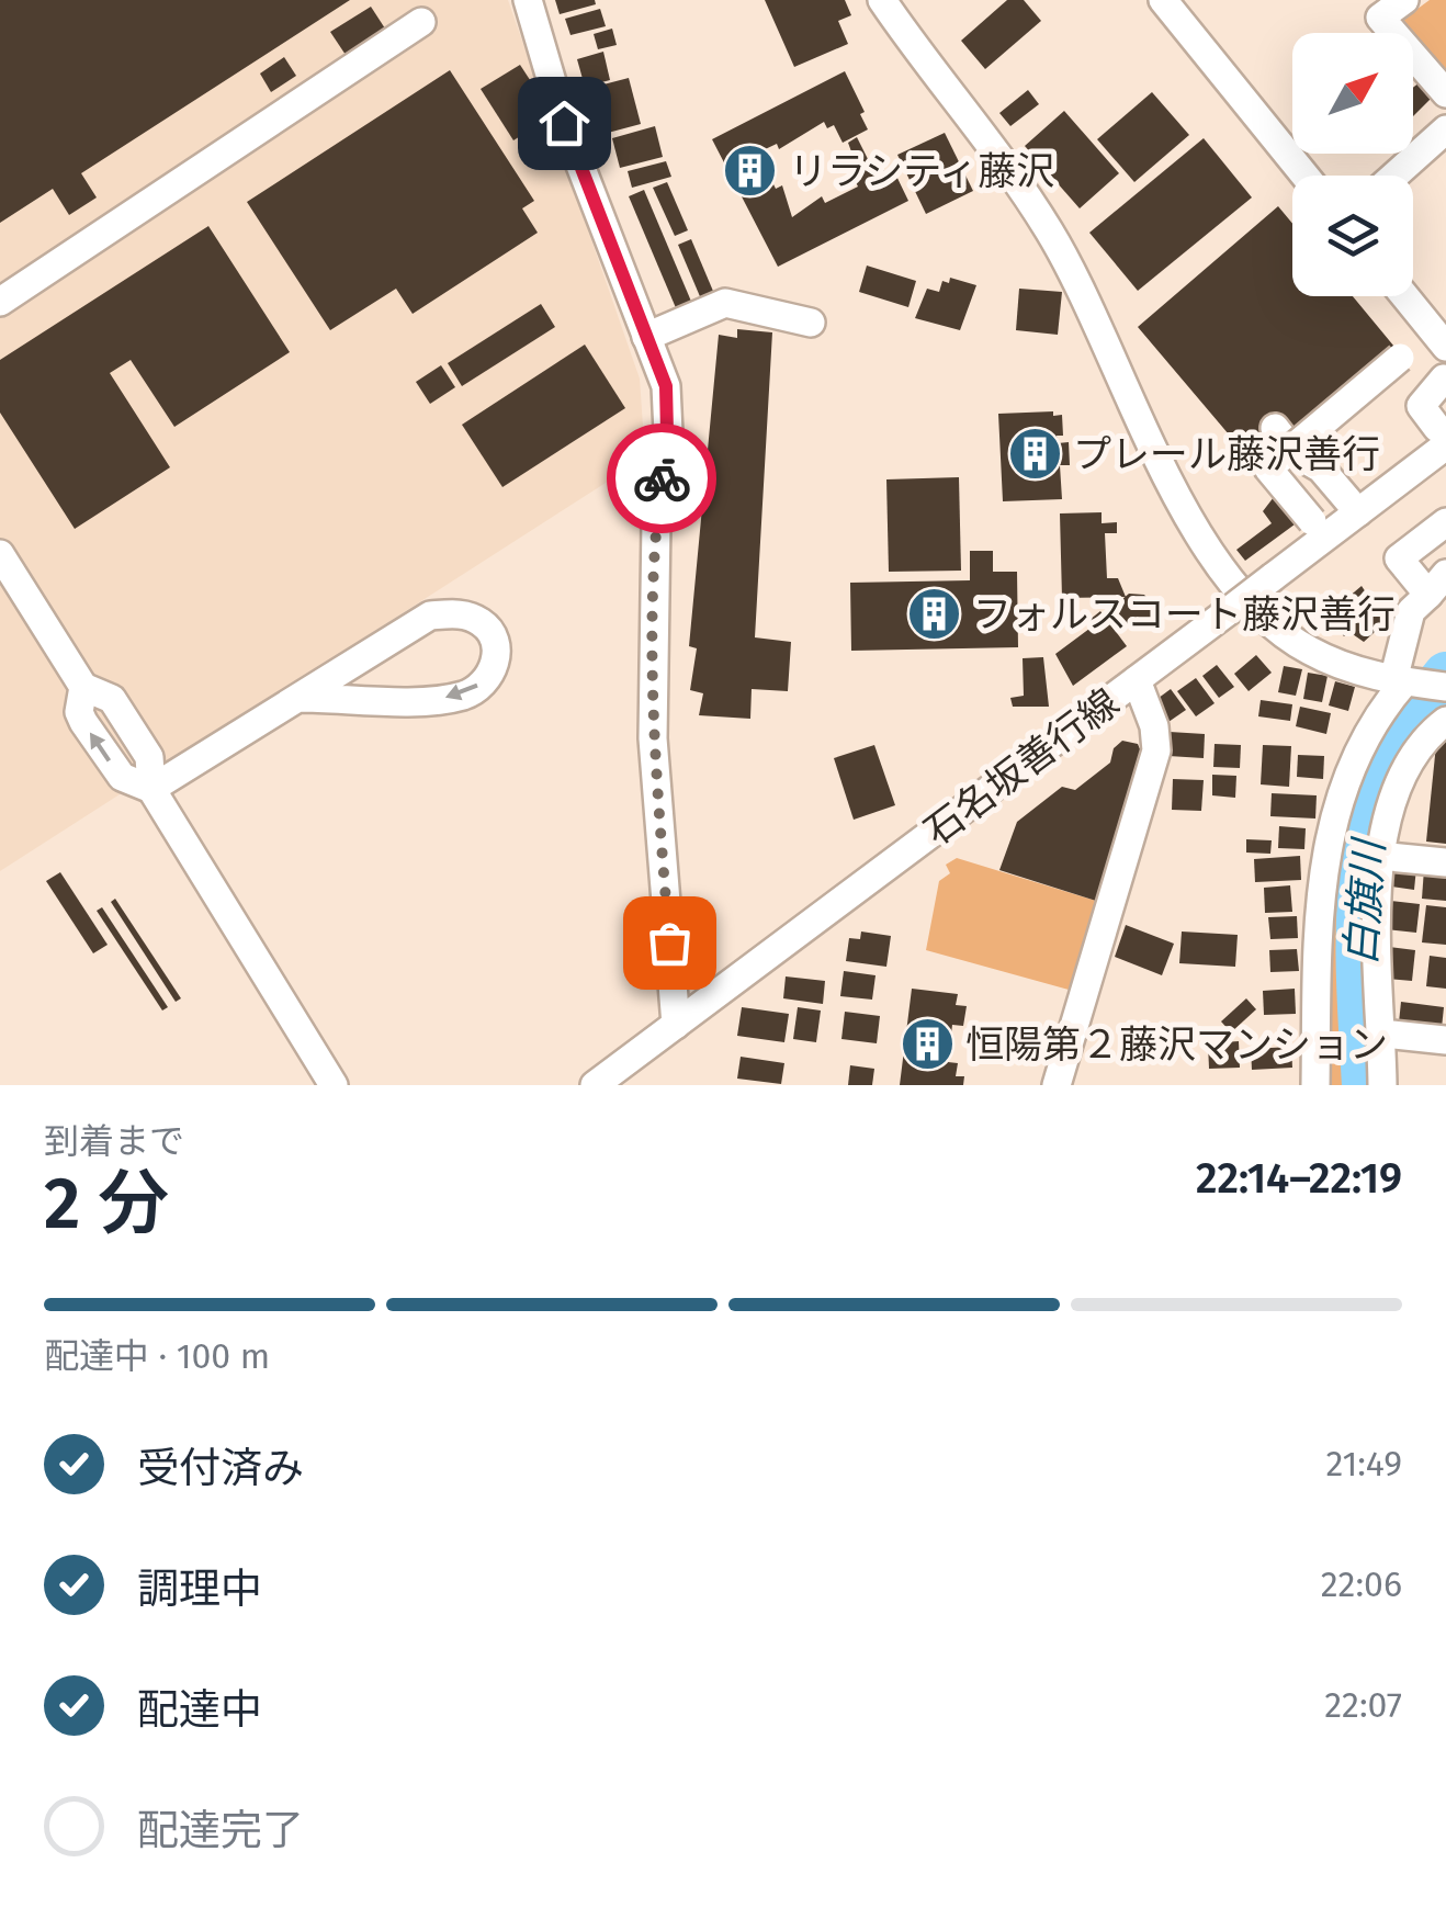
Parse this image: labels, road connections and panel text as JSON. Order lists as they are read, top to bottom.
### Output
{
  "streets": {
    "street": ["石名坂善行線"]
  },
  "water": ["白旗川"],
  "places": {
    "building": [
      "リラシティ藤沢",
      "プレール藤沢善行",
      "フォルスコート藤沢善行",
      "恒陽第２藤沢マンション"
    ]
  },
  "north": "top right",
  "page": {
    "heading": ["2 分", "到着まで", "22:14–22:19"],
    "bar": "配達中 · 100 m",
    "list": [
      ["受付済み", "21:49"],
      ["調理中", "22:06"],
      ["配達中", "22:07"],
      "配達完了"
    ]
  }
}
